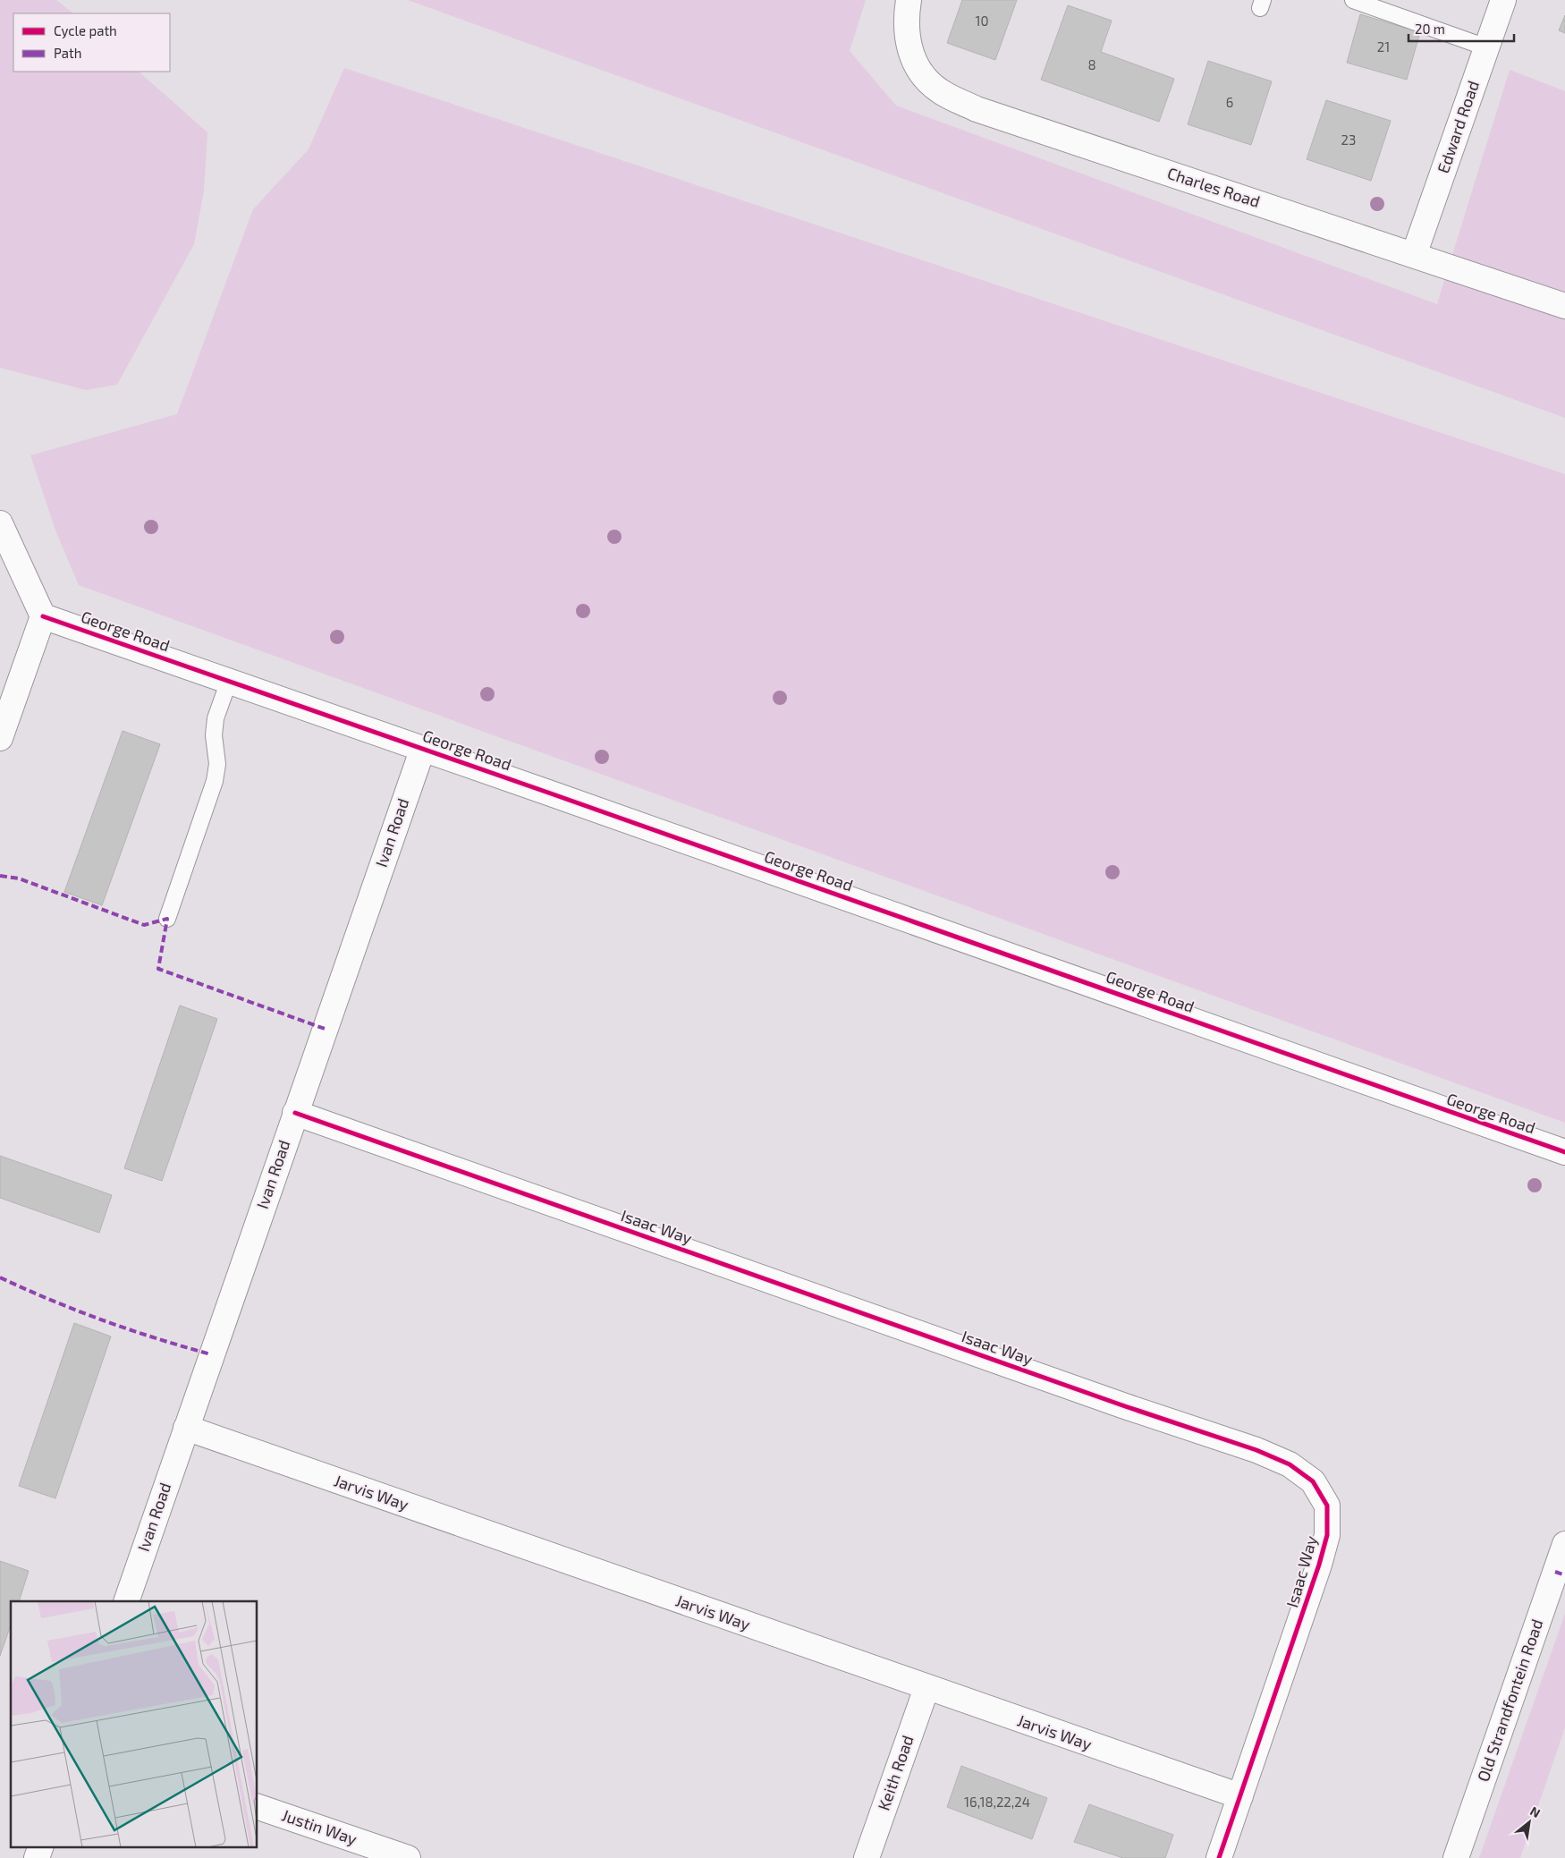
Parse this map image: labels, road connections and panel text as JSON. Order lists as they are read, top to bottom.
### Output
{
  "streets": {
    "street": [
      "Edward Road",
      "Charles Road",
      "George Road",
      "Ivan Road",
      "Isaac Way",
      "Jarvis Way",
      "Old Strandfontein Road",
      "Keith Road",
      "Justin Way"
    ]
  },
  "crossings": [
    ["Edward Road", "Charles Road"],
    ["George Road", "Ivan Road"],
    ["Ivan Road", "Isaac Way"],
    ["Ivan Road", "Jarvis Way"],
    ["Isaac Way", "Jarvis Way"],
    ["Jarvis Way", "Keith Road"]
  ],
  "house_numbers": [
    "10",
    "21",
    "8",
    "6",
    "23",
    "16,18,22,24"
  ],
  "legend": ["Cycle path", "Path"],
  "scale_bar": "20 m",
  "north": "top right"
}
